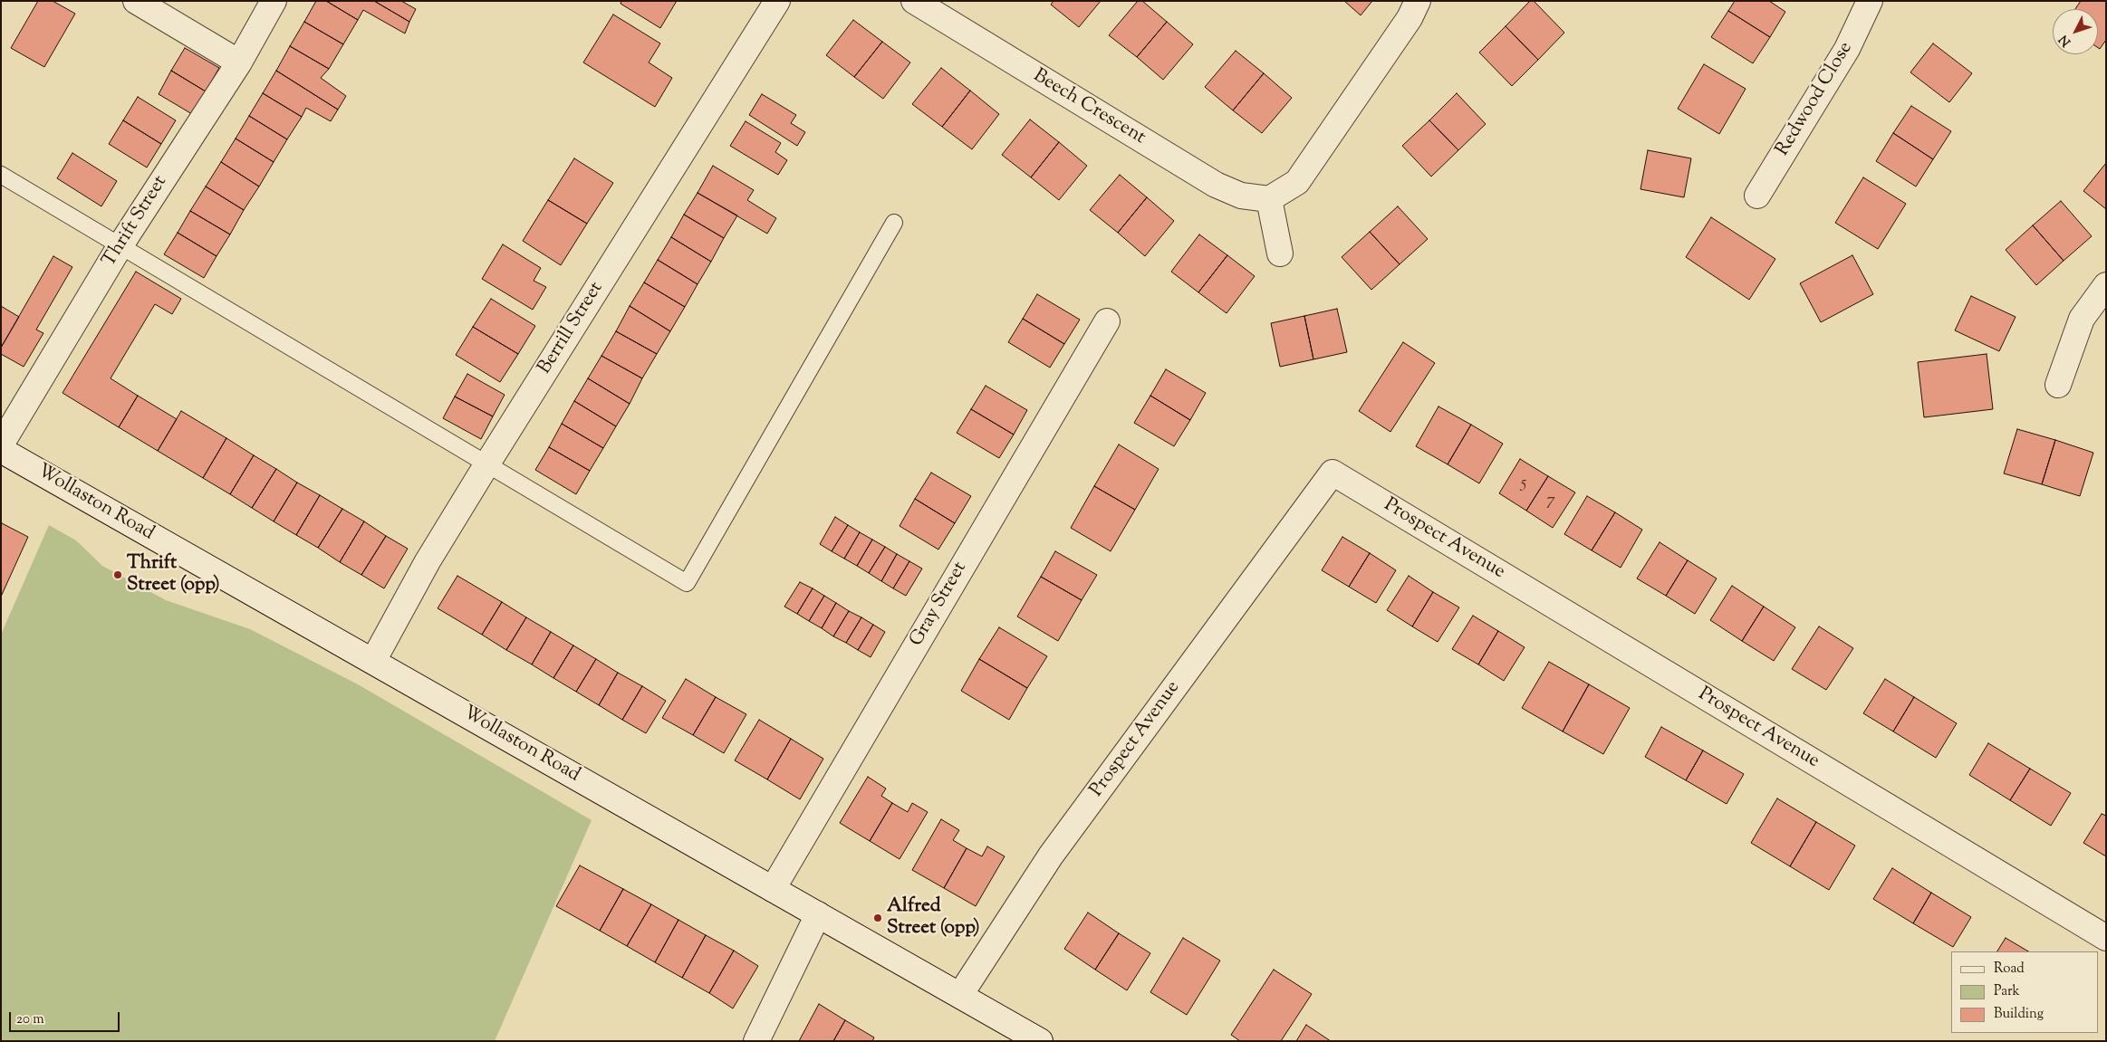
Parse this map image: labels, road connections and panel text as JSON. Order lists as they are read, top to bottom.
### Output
{
  "streets": {
    "street": [
      "Redwood Close",
      "Beech Crescent",
      "Thrift Street",
      "Berrill Street",
      "Wollaston Road",
      "Prospect Avenue",
      "Gray Street"
    ]
  },
  "crossings": [
    ["Berrill Street", "Wollaston Road"],
    ["Wollaston Road", "Prospect Avenue"],
    ["Wollaston Road", "Gray Street"]
  ],
  "places": ["Thrift Street (opp)", "Alfred Street (opp)"],
  "house_numbers": ["5", "7"],
  "legend": ["Road", "Park", "Building"],
  "scale_bar": "20 m",
  "north": "bottom left"
}
